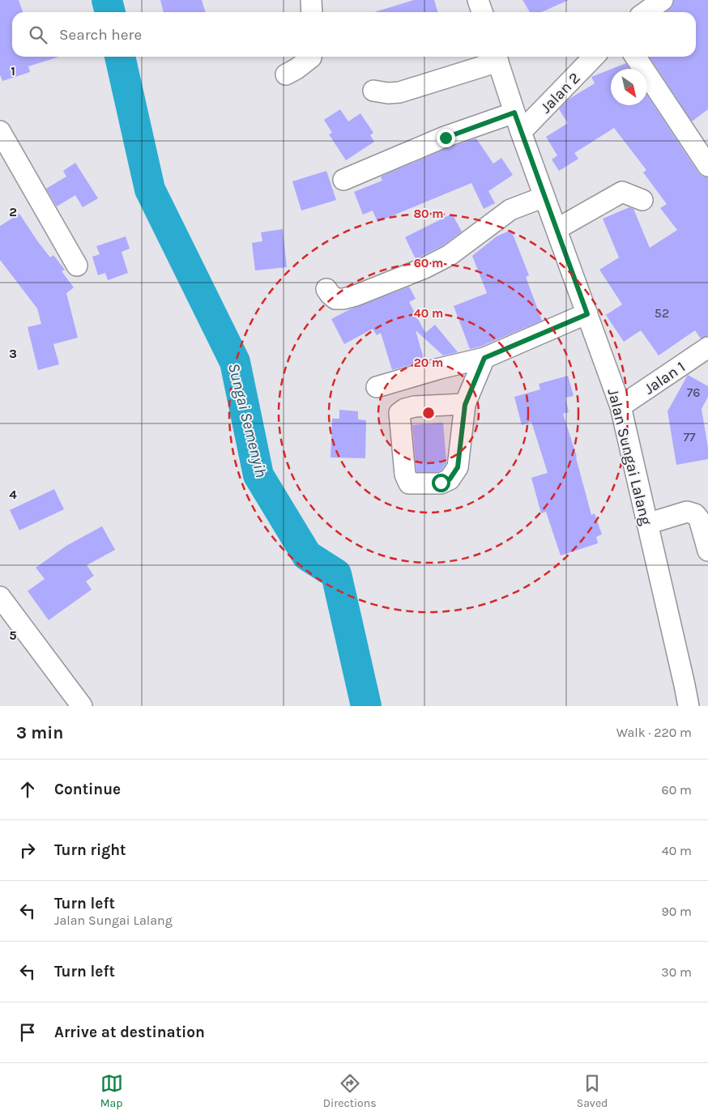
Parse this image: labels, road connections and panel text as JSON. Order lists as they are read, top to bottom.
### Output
{
  "streets": {
    "street": ["Jalan 2", "Jalan 1", "Jalan Sungai Lalang"]
  },
  "crossings": [
    ["Jalan 2", "Jalan Sungai Lalang"],
    ["Jalan 1", "Jalan Sungai Lalang"]
  ],
  "water": ["Sungai Semenyih"],
  "house_numbers": ["52", "76", "77"],
  "north": "bottom right",
  "page": {
    "search": "Search here",
    "heading": ["3 min", "Walk · 220 m"],
    "list": [
      ["Continue", "60 m"],
      ["Turn right", "40 m"],
      ["Turn left", "Jalan Sungai Lalang", "90 m"],
      ["Turn left", "30 m"],
      "Arrive at destination"
    ],
    "nav": ["Map", "Directions", "Saved"]
  },
  "grid": {
    "rows": [
      "1",
      "2",
      "3",
      "4",
      "5"
    ]
  },
  "rings": [
    "80 m",
    "60 m",
    "40 m",
    "20 m"
  ]
}
